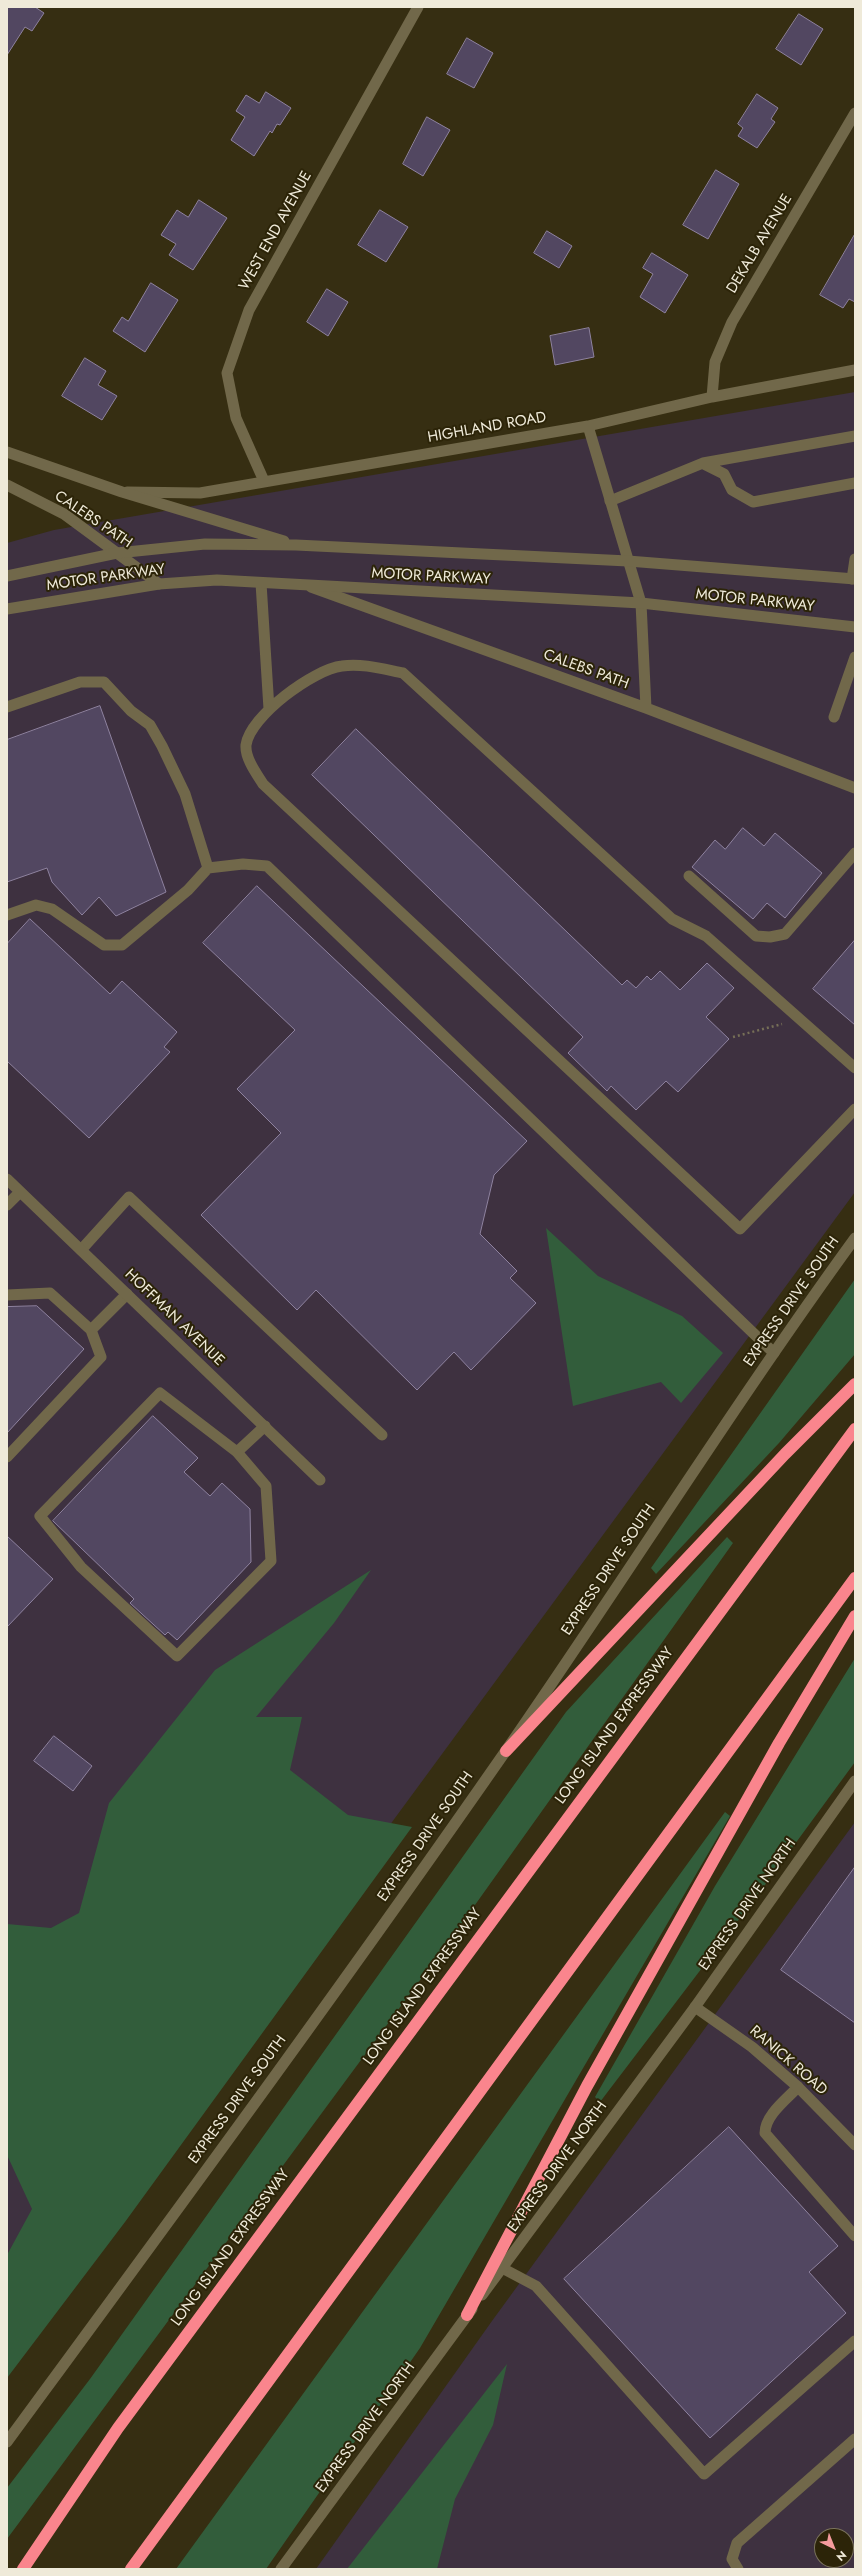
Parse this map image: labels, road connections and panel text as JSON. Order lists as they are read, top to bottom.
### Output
{
  "streets": {
    "highway": ["LONG ISLAND EXPRESSWAY"],
    "main road": [
      "WEST END AVENUE",
      "DEKALB AVENUE",
      "HIGHLAND ROAD",
      "CALEBS PATH",
      "MOTOR PARKWAY",
      "EXPRESS DRIVE SOUTH",
      "HOFFMAN AVENUE",
      "EXPRESS DRIVE NORTH",
      "RANICK ROAD"
    ]
  },
  "crossings": [
    ["WEST END AVENUE", "HIGHLAND ROAD"],
    ["DEKALB AVENUE", "HIGHLAND ROAD"],
    ["CALEBS PATH", "MOTOR PARKWAY"],
    ["EXPRESS DRIVE NORTH", "RANICK ROAD"]
  ],
  "north": "bottom right"
}
